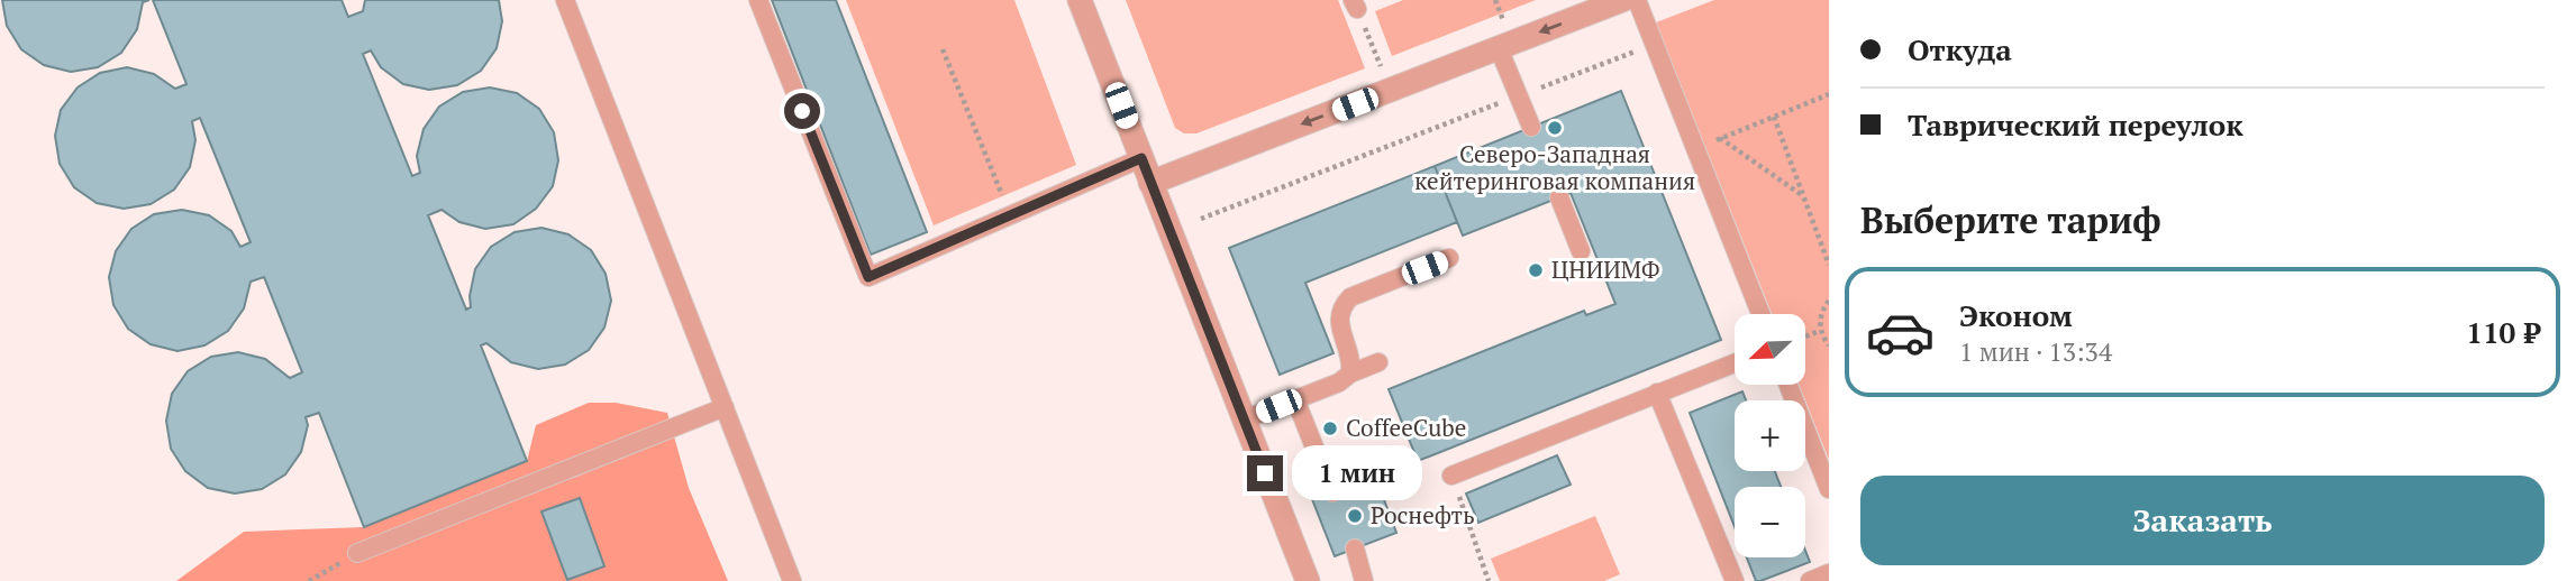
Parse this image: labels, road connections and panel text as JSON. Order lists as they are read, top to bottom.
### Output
{
  "places": [
    "Северо-Западная кейтеринговая компания",
    "ЦНИИМФ",
    "CoffeeCube",
    "Роснефть"
  ],
  "north": "bottom left",
  "page": {
    "banner": ["Откуда", "Таврический переулок"],
    "heading": "Выберите тариф",
    "list": [
      {
        "name": "Эконом",
        "note": "1 мин · 13:34",
        "value": "110 ₽"
      }
    ],
    "map_buttons": ["+", "−"],
    "bubble": "1 мин",
    "buttons": "Заказать"
  }
}
